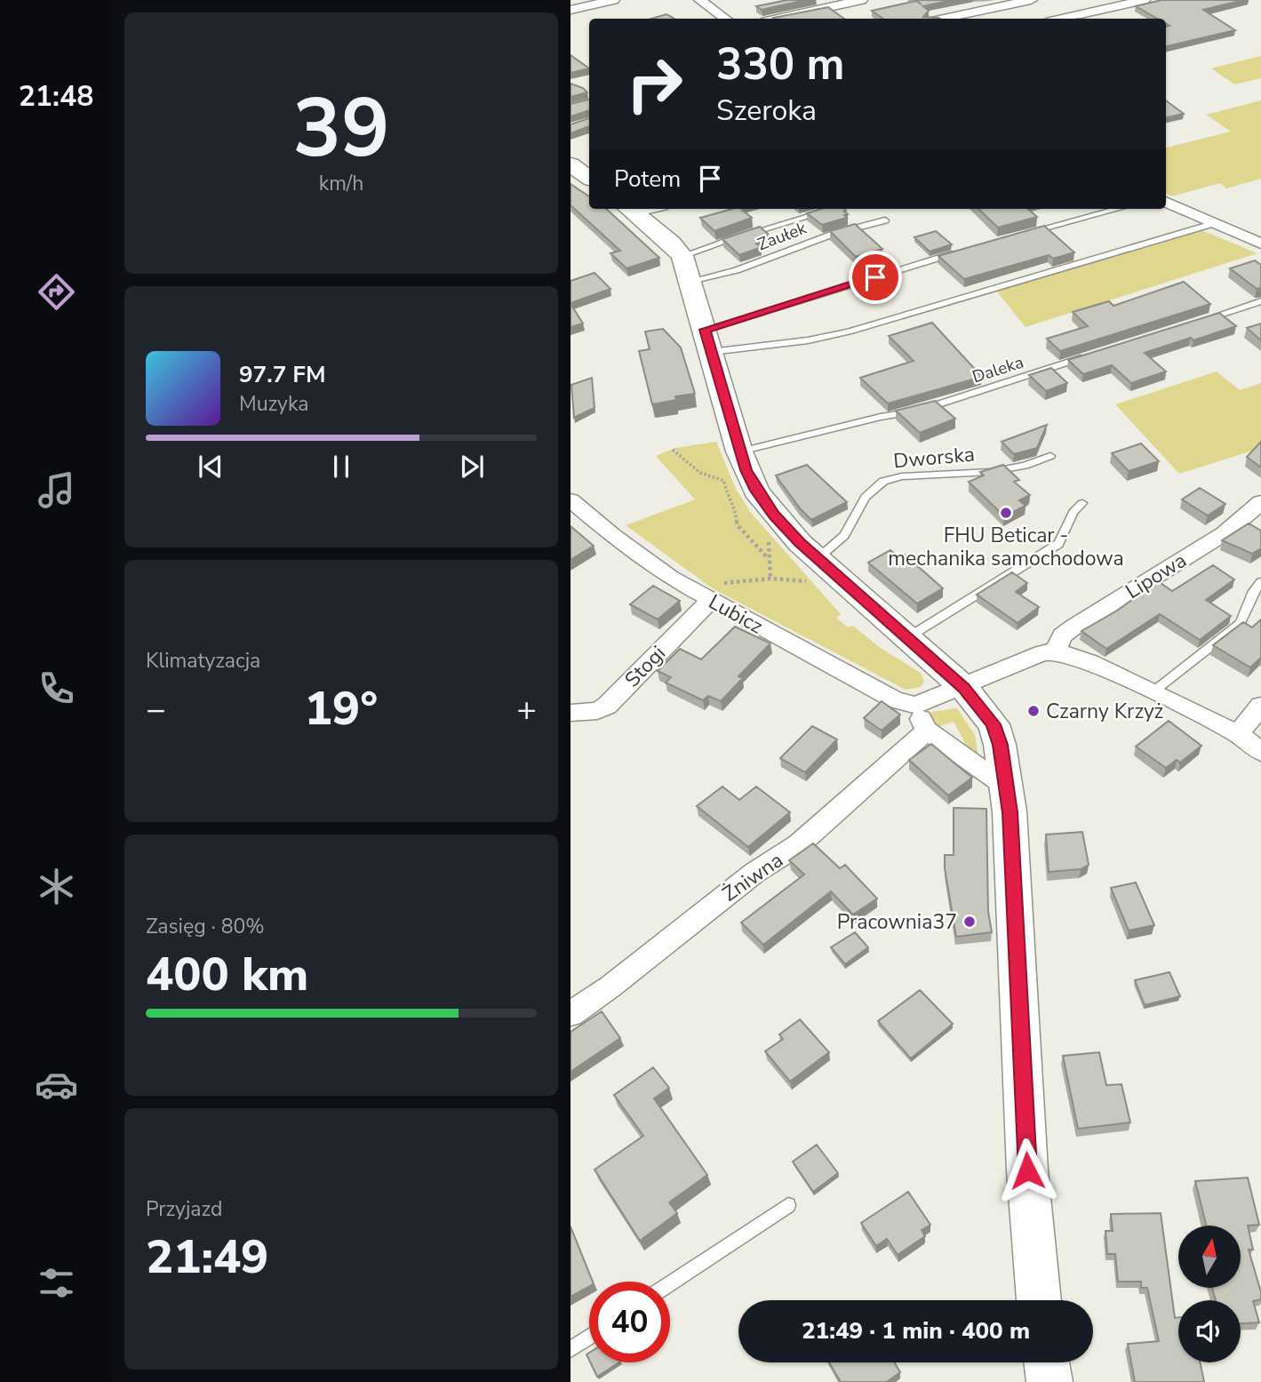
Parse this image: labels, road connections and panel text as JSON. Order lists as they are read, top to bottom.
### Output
{
  "streets": {
    "street": [
      "Lipowa",
      "Lubicz",
      "Stogi",
      "Żniwna"
    ],
    "lane": ["Zaułek", "Daleka", "Dworska"]
  },
  "crossings": [
    ["Lubicz", "Stogi"]
  ],
  "places": ["FHU Beticar - mechanika samochodowa", "Czarny Krzyż", "Pracownia37"],
  "north": "top",
  "page": {
    "tabs": "21:48",
    "tile": [
      ["39", "km/h"],
      "Klimatyzacja",
      ["Zasięg · 80%", "400 km"],
      ["Przyjazd", "21:49"]
    ],
    "turn": ["330 m", "Szeroka"],
    "then": "Potem",
    "song": ["97.7 FM", "Muzyka"],
    "heat": ["−", "19°", "+"],
    "limit": "40",
    "trip": "21:49 · 1 min · 400 m"
  }
}
